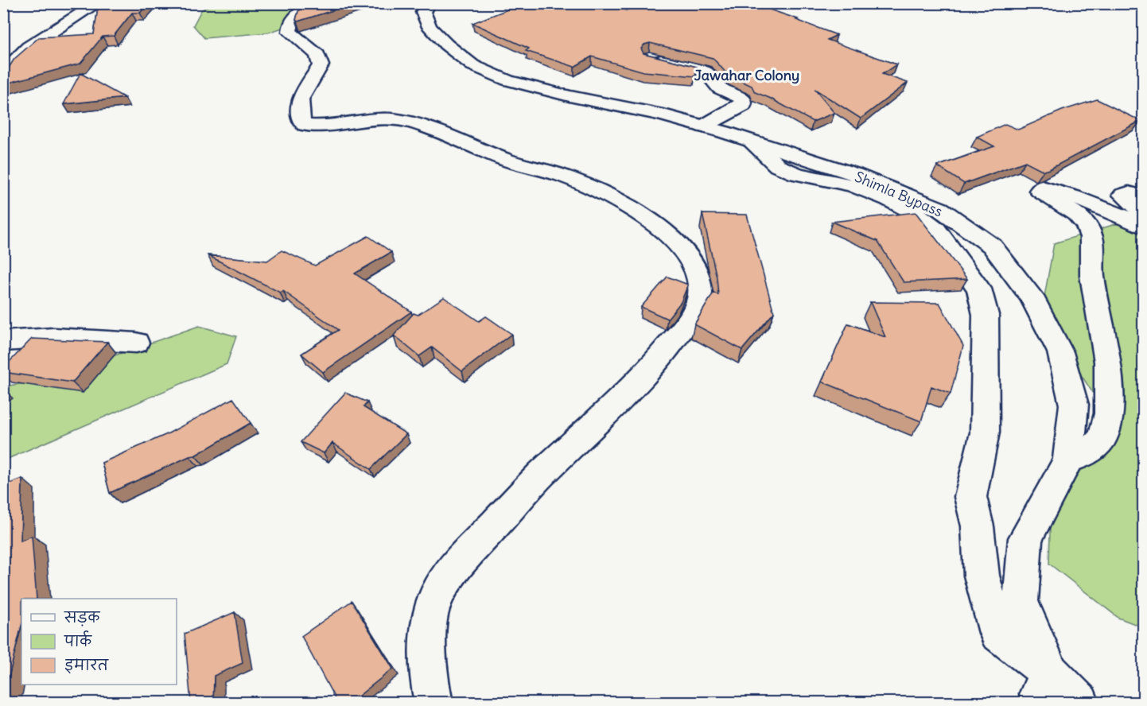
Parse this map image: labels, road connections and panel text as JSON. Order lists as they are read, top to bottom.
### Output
{
  "streets": {
    "main road": ["Shimla Bypass"]
  },
  "districts": ["Jawahar Colony"],
  "legend": ["सड़क", "पार्क", "इमारत"]
}
